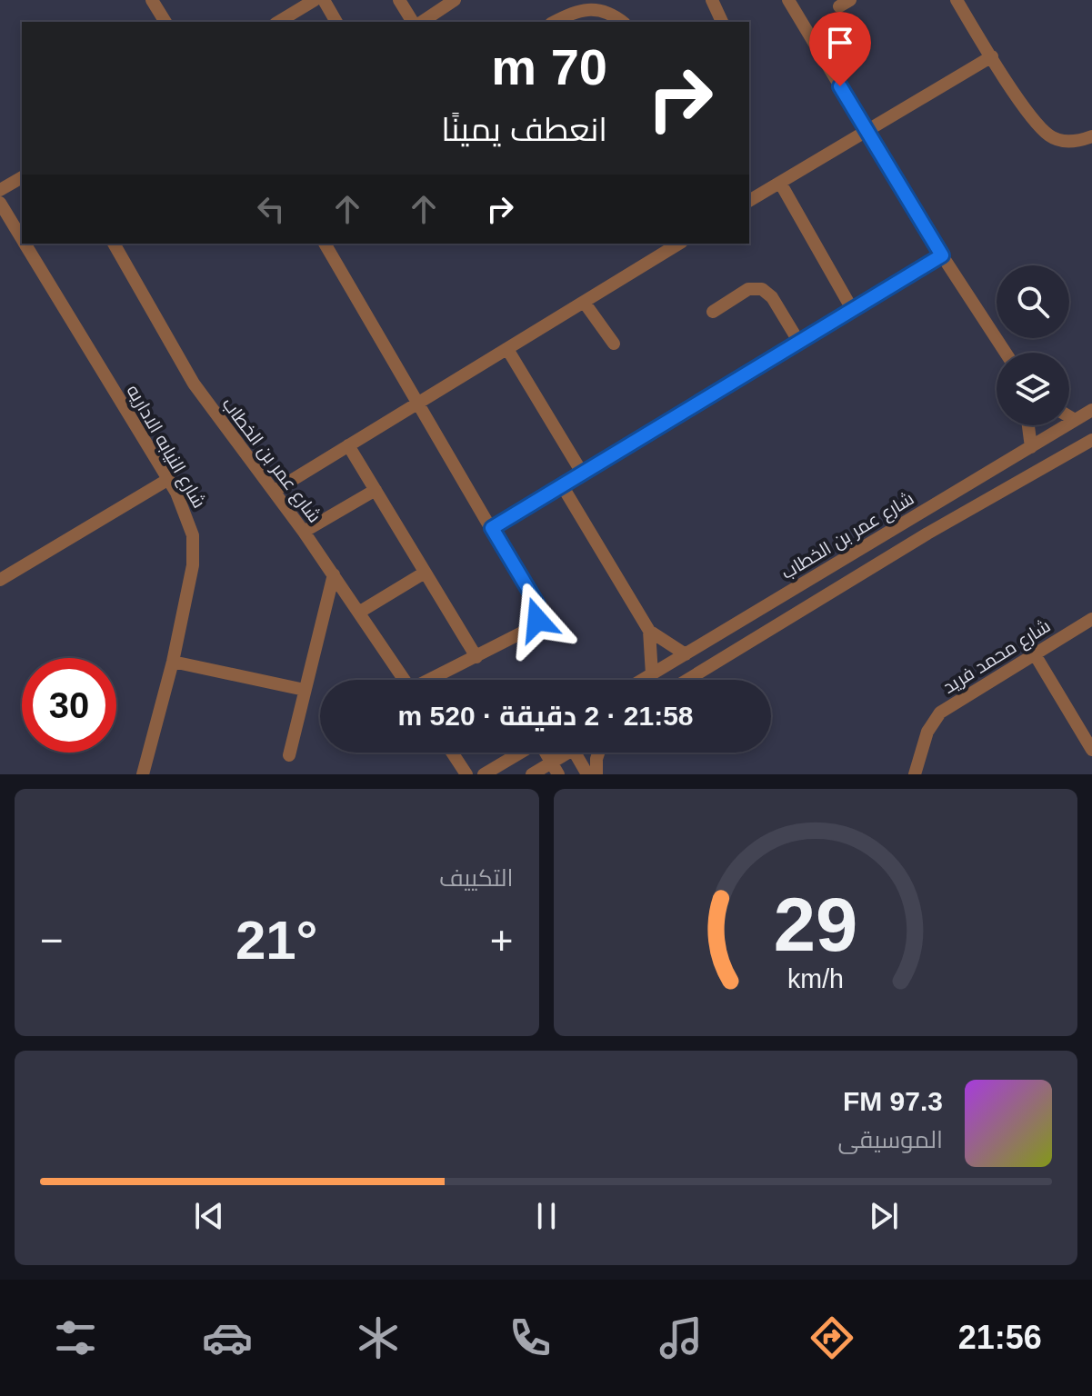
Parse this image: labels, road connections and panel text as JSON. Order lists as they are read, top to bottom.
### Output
{
  "streets": {
    "street": ["شارع النيابه الاداريه", "شارع عمر بن الخطاب", "شارع محمد فريد"]
  },
  "page": {
    "turn": ["70 m", "انعطف يمينًا"],
    "limit": "30",
    "trip": "21:58 · 2 دقيقة · 520 m",
    "tile": "التكييف",
    "heat": ["−", "21°", "+"],
    "song": ["97.3 FM", "الموسيقى"],
    "tabs": "21:56",
    "gauge": ["29", "km/h"]
  }
}
